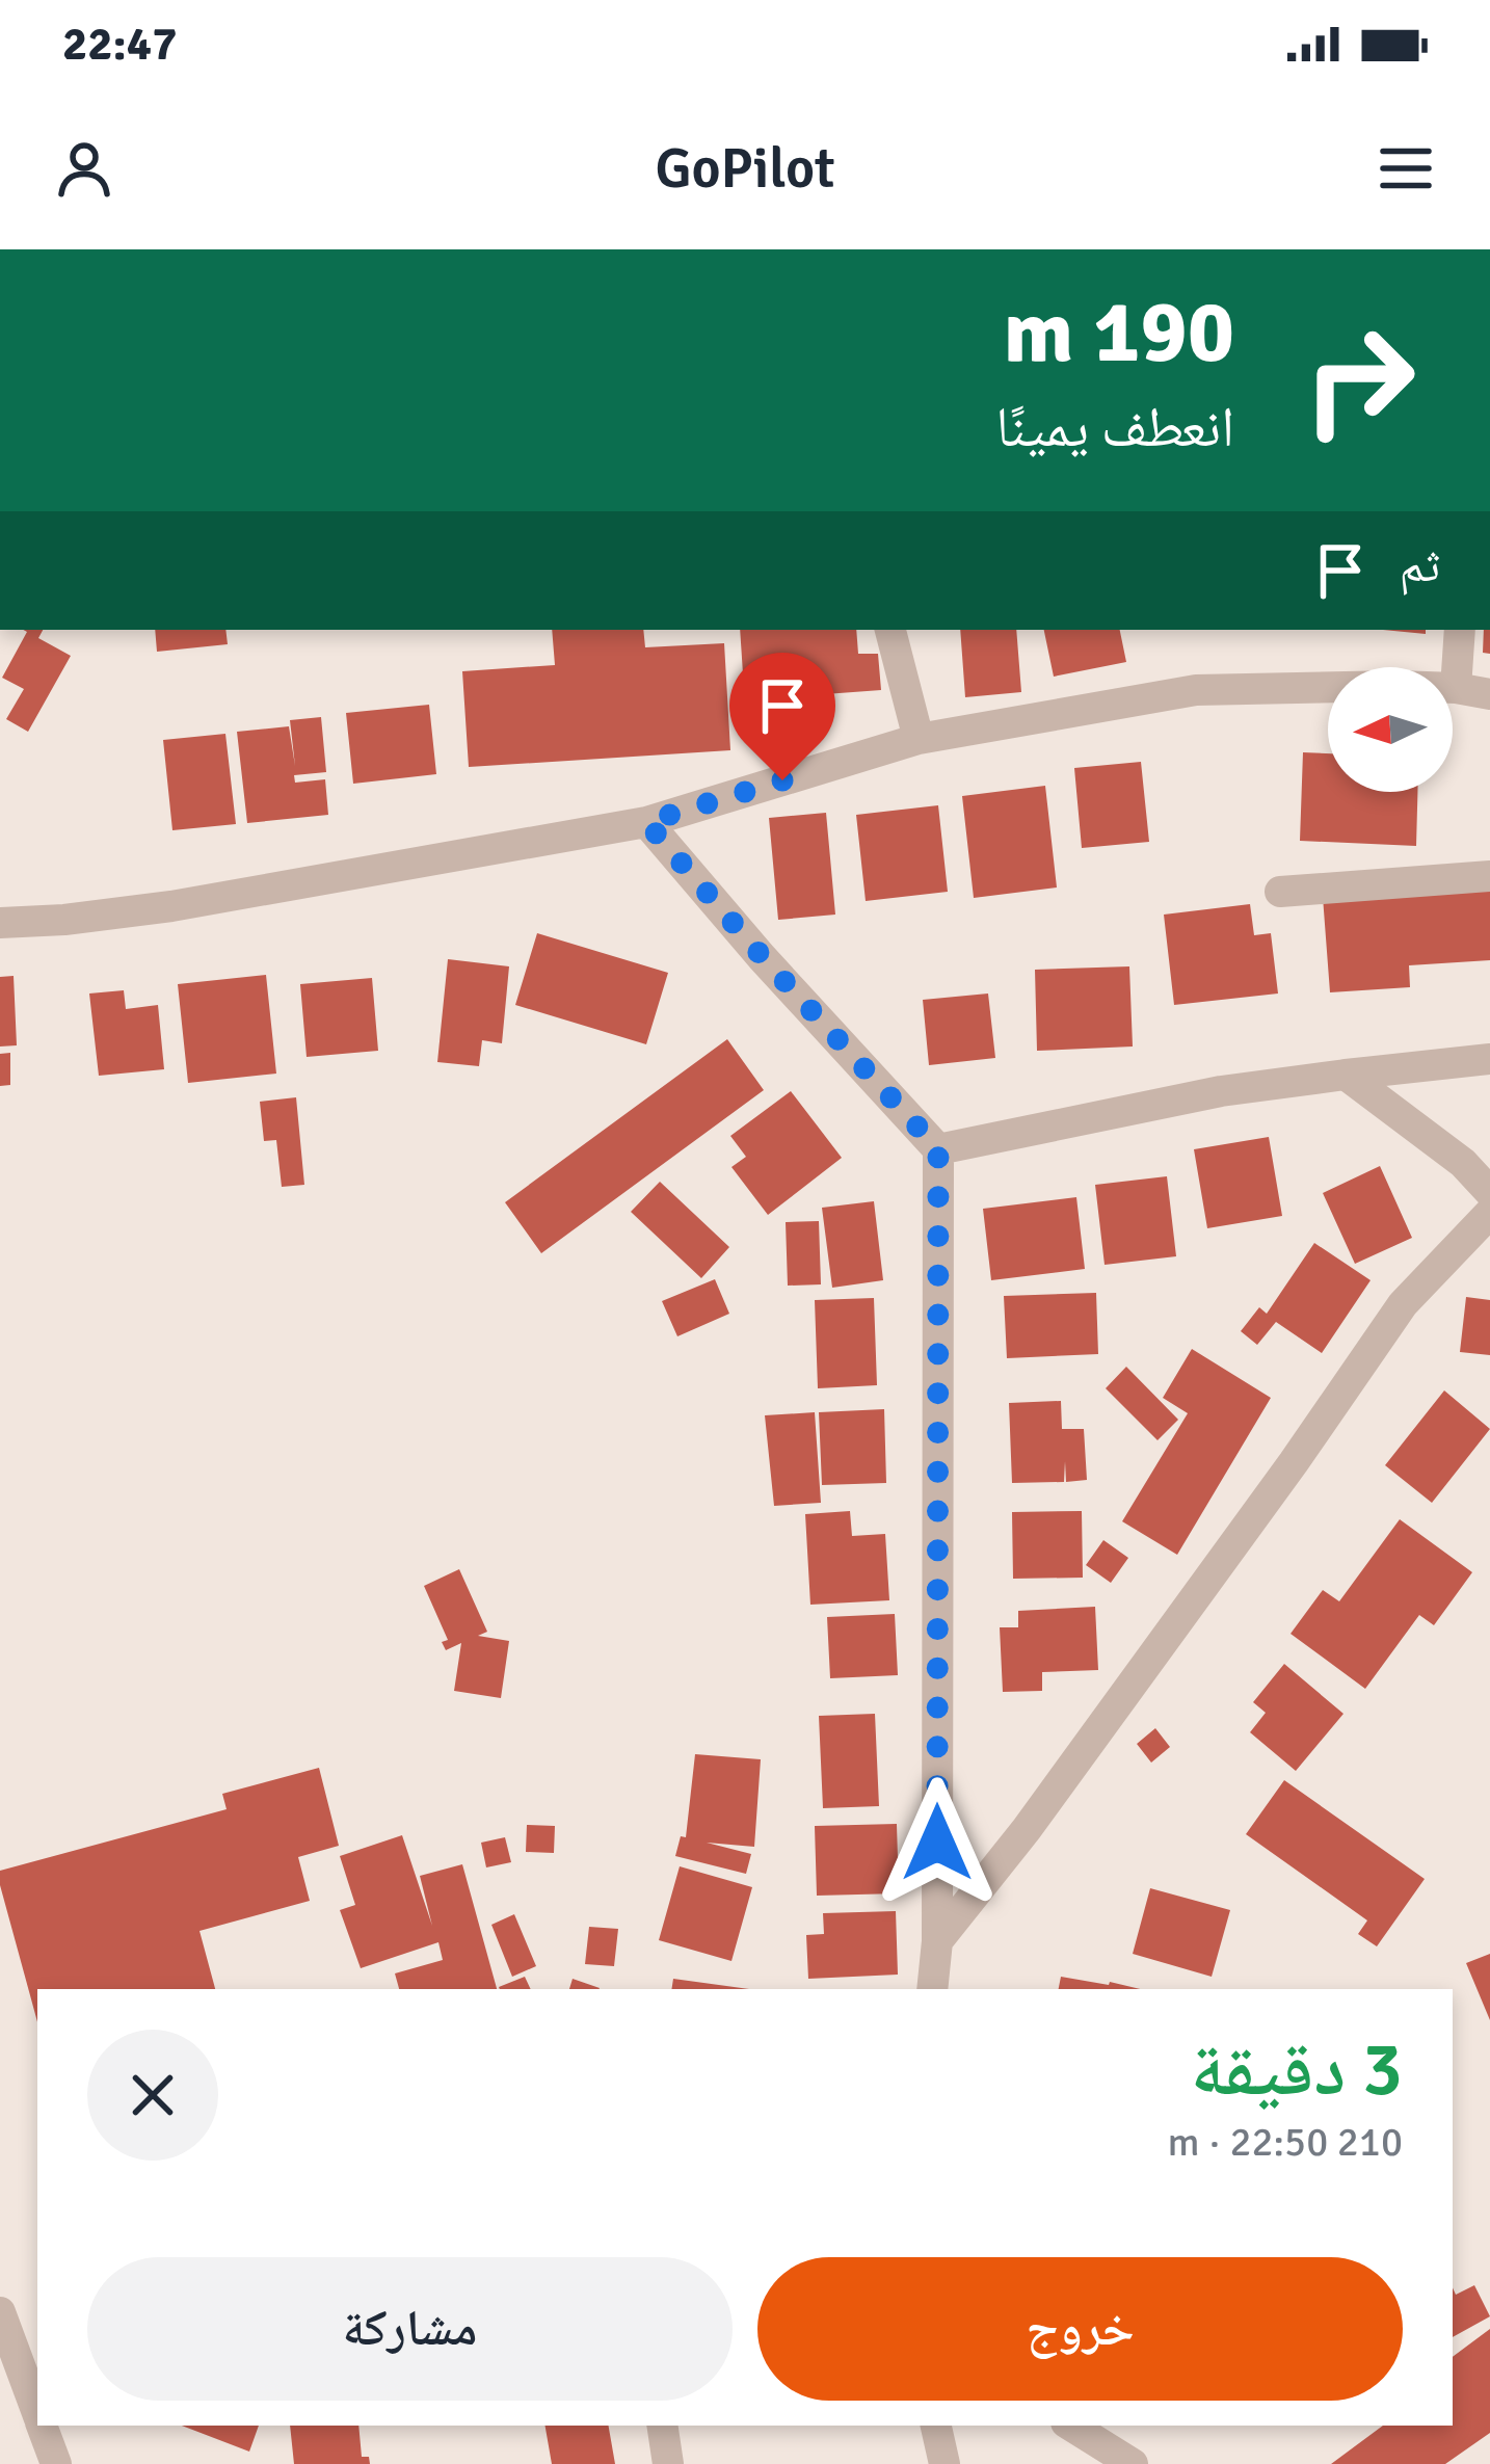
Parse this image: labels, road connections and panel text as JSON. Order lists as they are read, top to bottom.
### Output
{
  "north": "left",
  "page": {
    "status": "22:47",
    "header": "GoPilot",
    "turn": ["190 m", "انعطف يمينًا"],
    "then": "ثم",
    "heading": ["3 دقيقة", "210 m · 22:50"],
    "buttons": ["خروج", "مشاركة"]
  }
}
